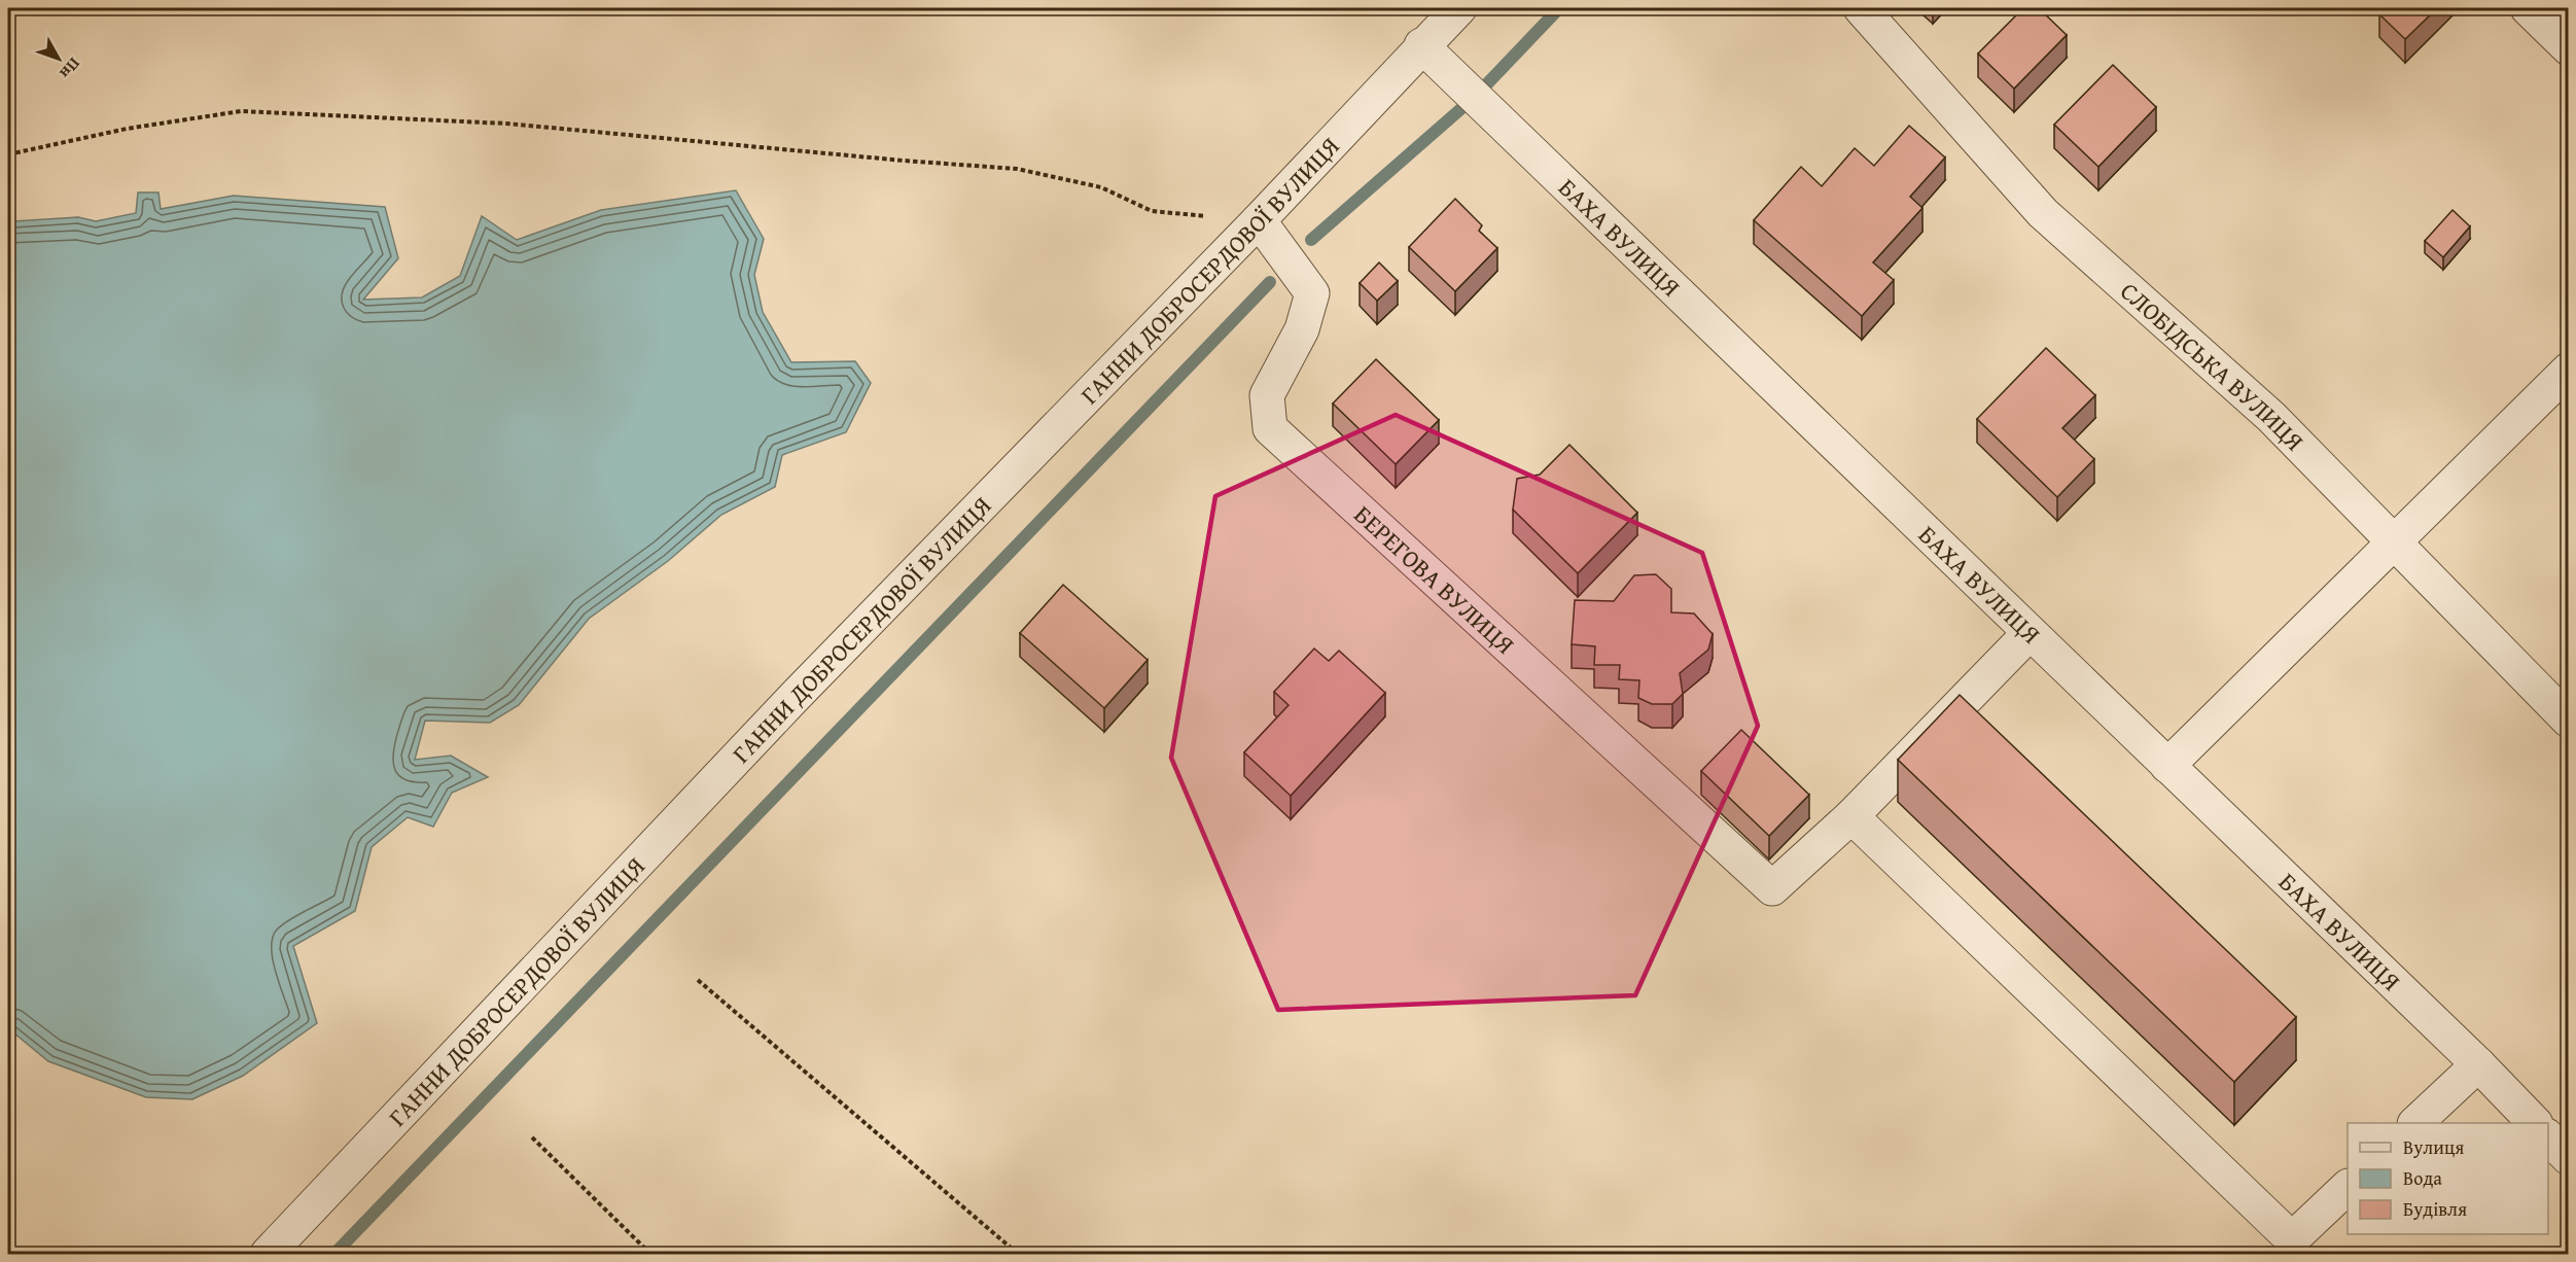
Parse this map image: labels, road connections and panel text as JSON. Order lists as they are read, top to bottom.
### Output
{
  "streets": {
    "street": [
      "БАХА ВУЛИЦЯ",
      "ГАННИ ДОБРОСЕРДОВОЇ ВУЛИЦЯ",
      "СЛОБІДСЬКА ВУЛИЦЯ",
      "БЕРЕГОВА ВУЛИЦЯ"
    ]
  },
  "crossings": [
    ["БАХА ВУЛИЦЯ", "ГАННИ ДОБРОСЕРДОВОЇ ВУЛИЦЯ"],
    ["ГАННИ ДОБРОСЕРДОВОЇ ВУЛИЦЯ", "БЕРЕГОВА ВУЛИЦЯ"]
  ],
  "legend": ["Вулиця", "Вода", "Будівля"],
  "north": "bottom right"
}
